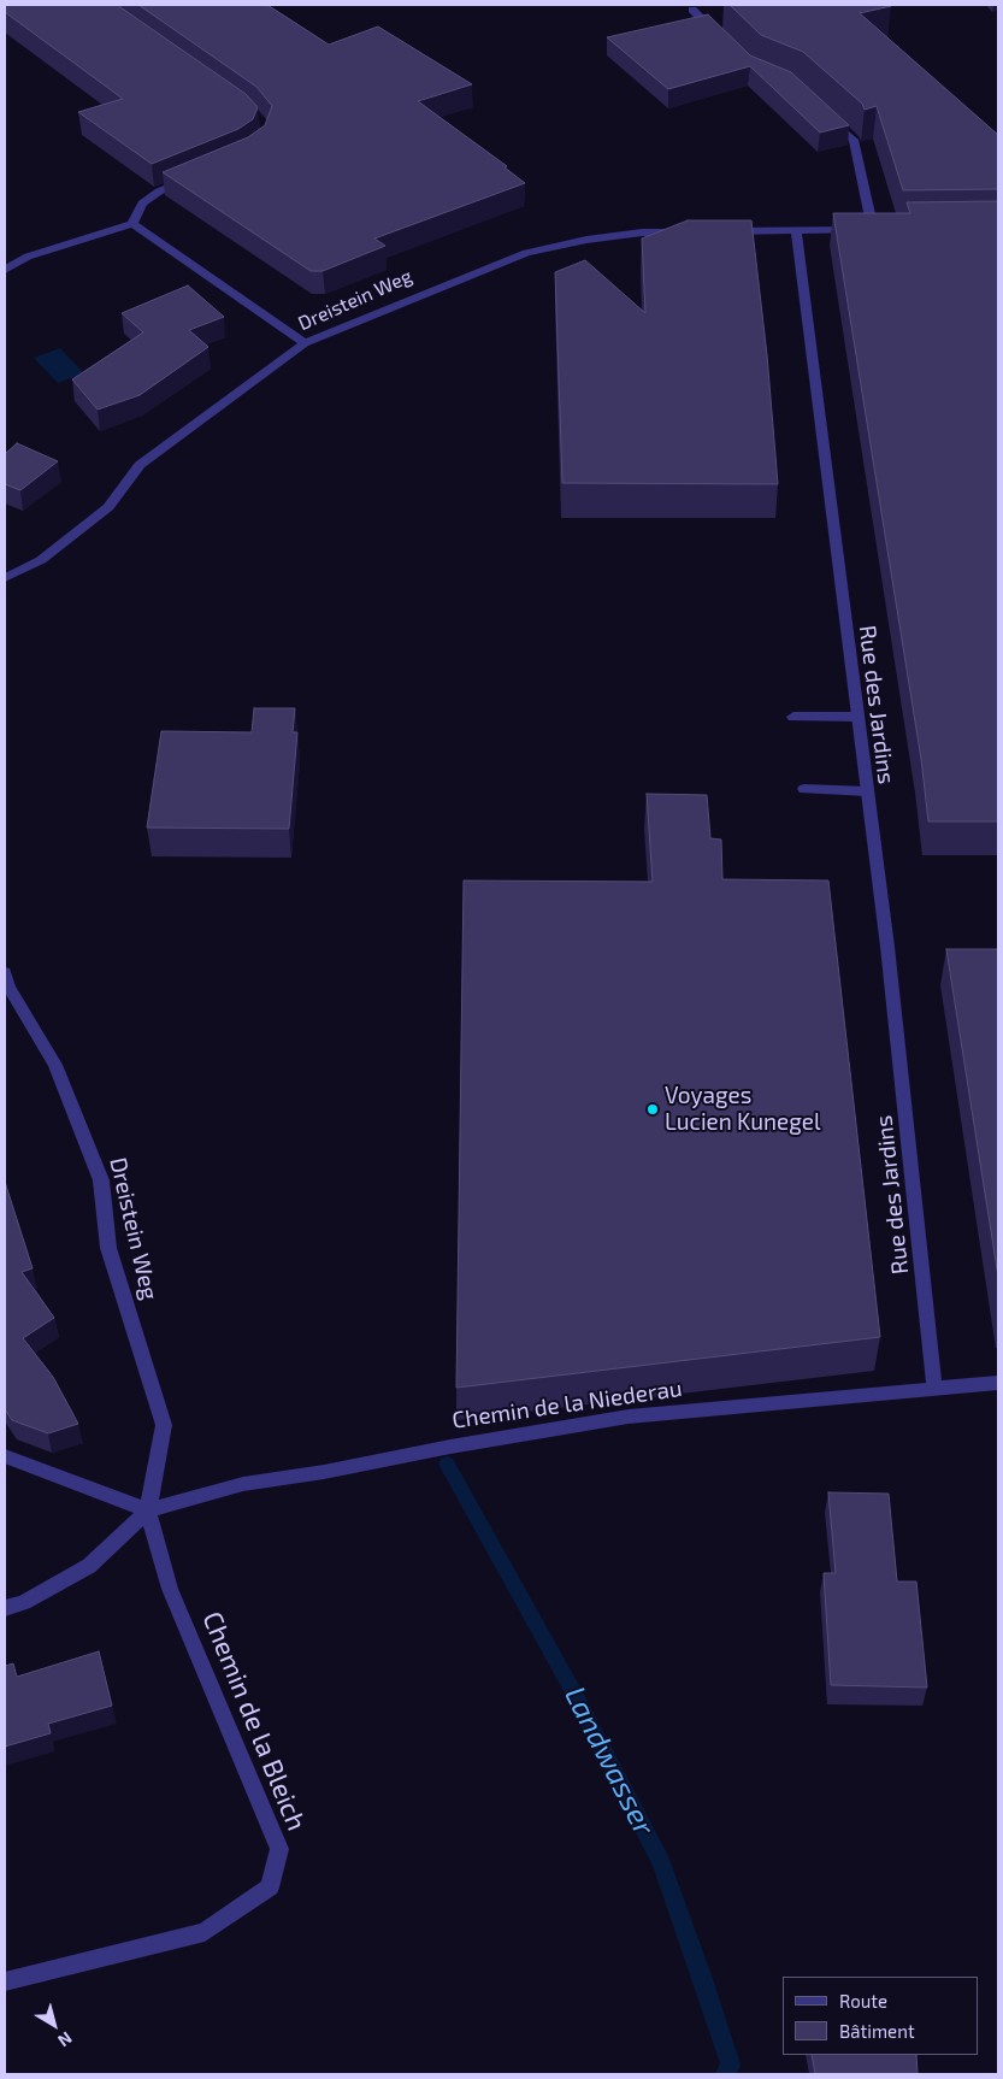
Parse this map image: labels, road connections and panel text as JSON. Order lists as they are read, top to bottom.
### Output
{
  "streets": {
    "street": [
      "Dreistein Weg",
      "Rue des Jardins",
      "Chemin de la Niederau",
      "Chemin de la Bleich"
    ]
  },
  "crossings": [
    ["Dreistein Weg", "Chemin de la Niederau"],
    ["Dreistein Weg", "Chemin de la Bleich"],
    ["Rue des Jardins", "Chemin de la Niederau"],
    ["Chemin de la Niederau", "Chemin de la Bleich"]
  ],
  "water": ["Landwasser"],
  "places": ["Voyages Lucien Kunegel"],
  "legend": ["Route", "Bâtiment"],
  "north": "bottom right"
}
